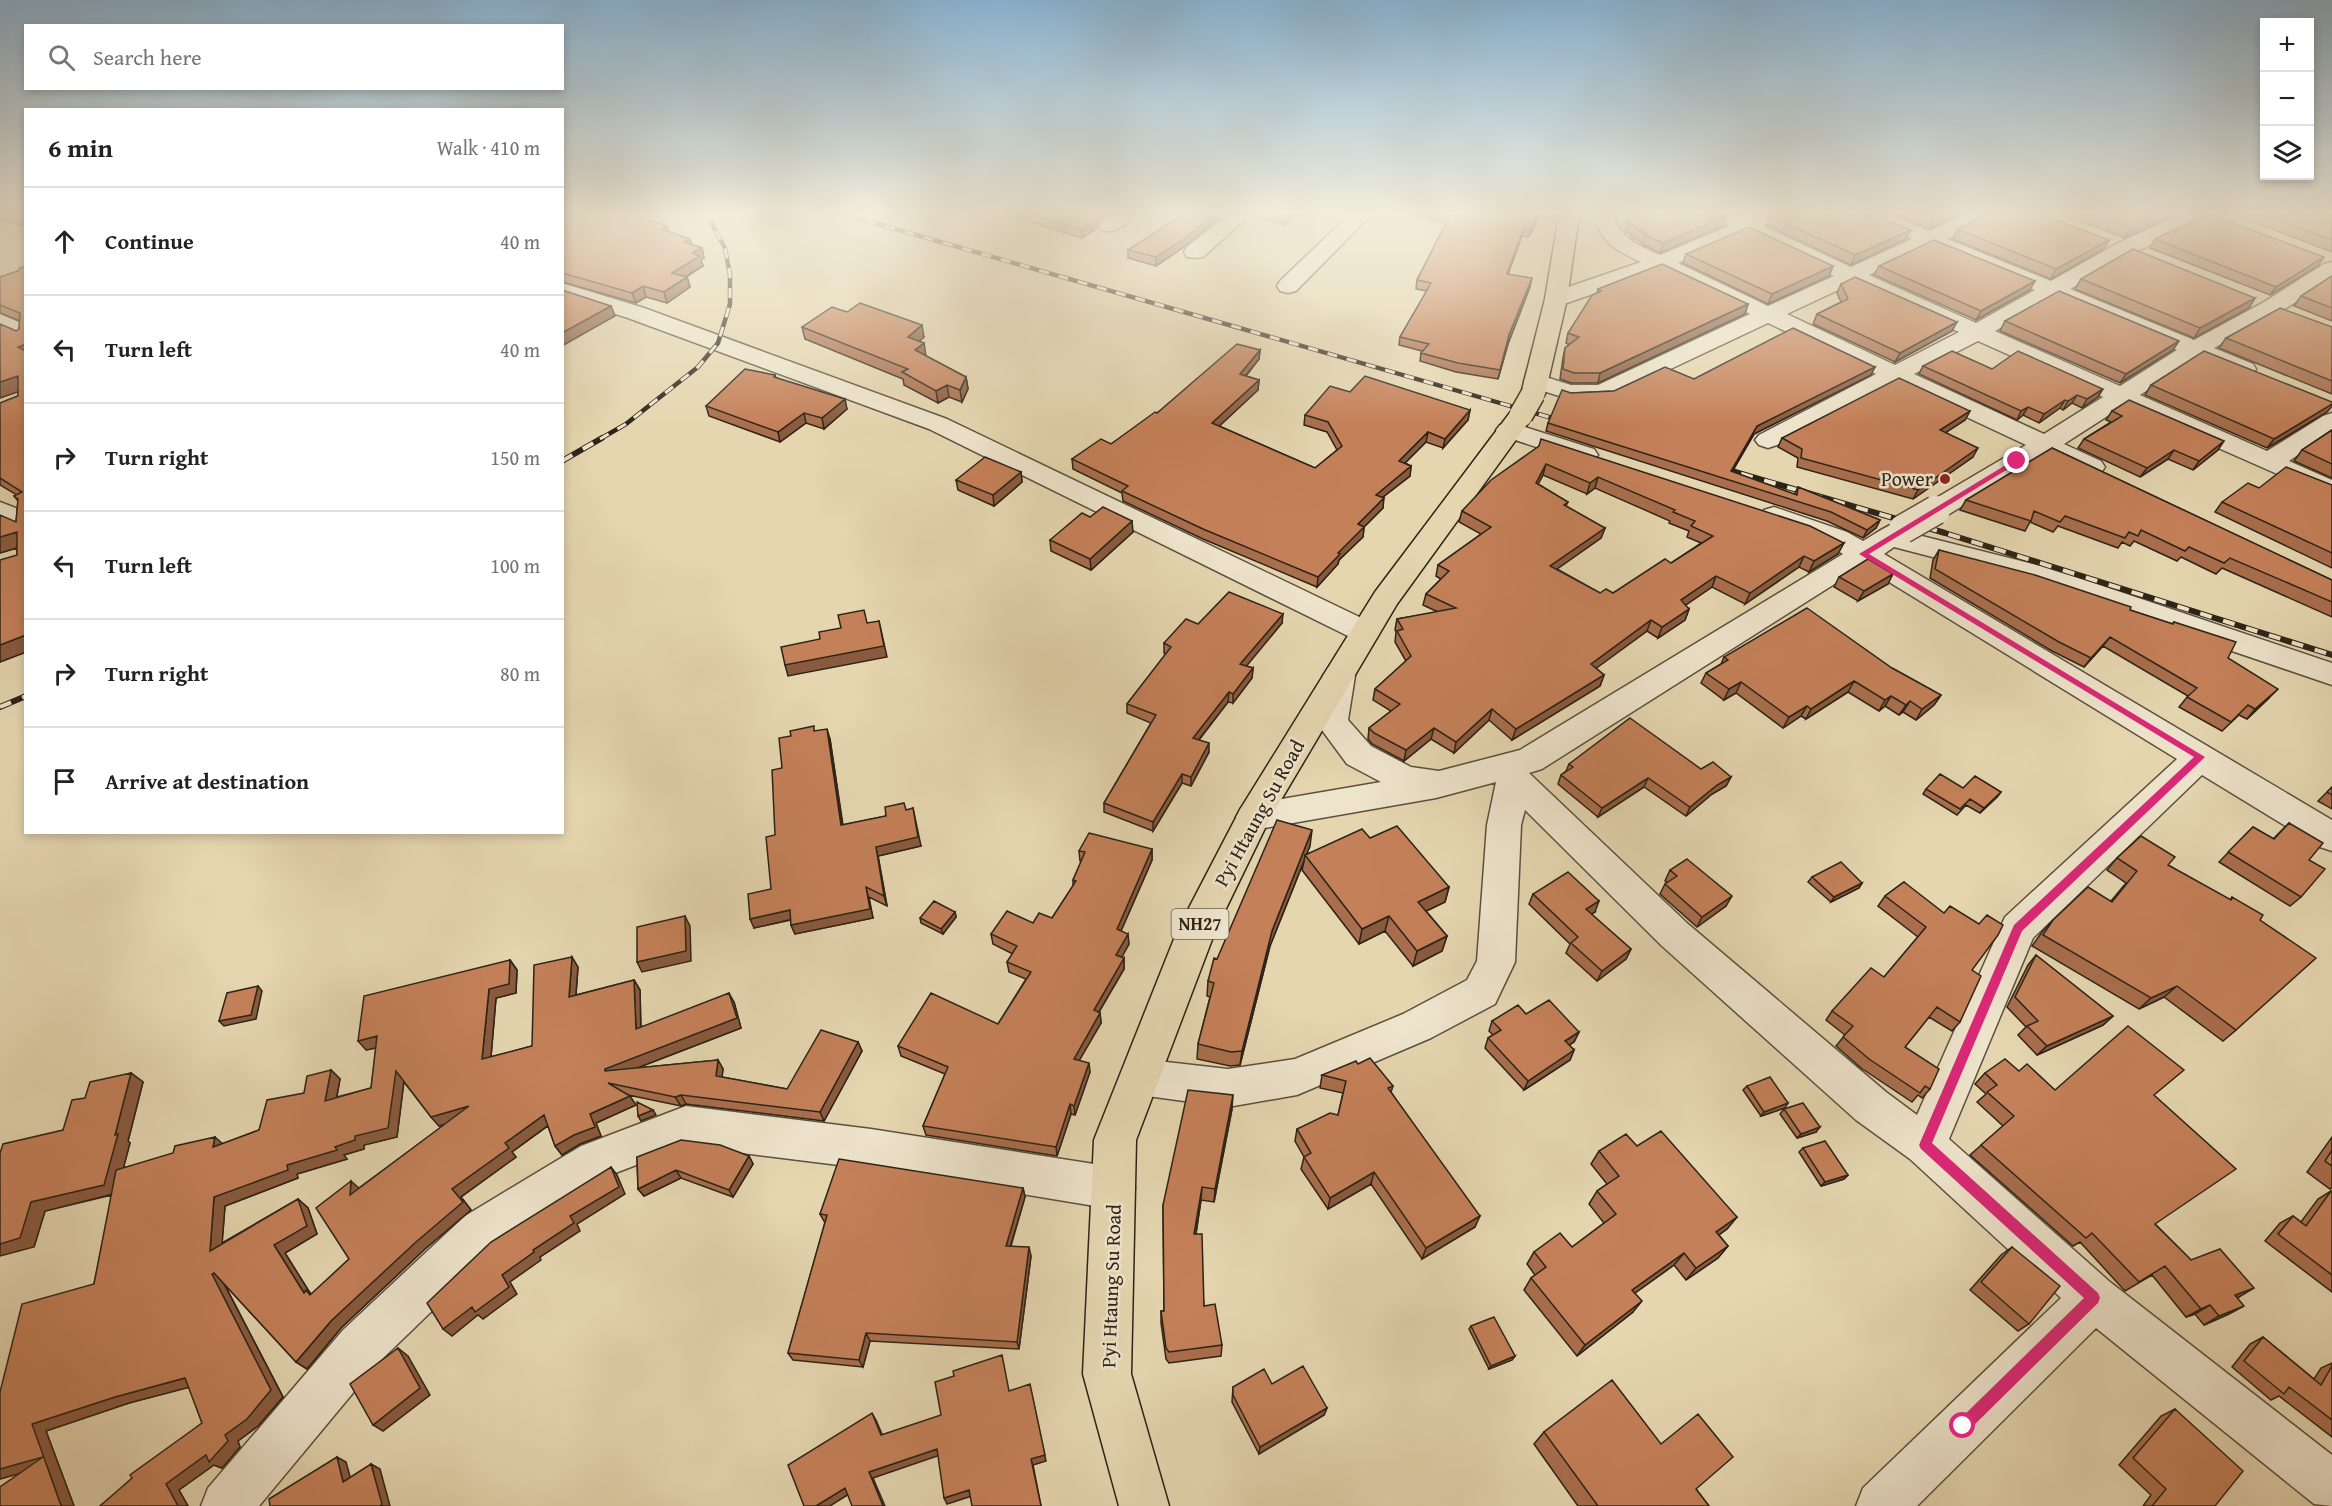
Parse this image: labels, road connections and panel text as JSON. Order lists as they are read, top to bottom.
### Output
{
  "streets": {
    "highway": ["Pyi Htaung Su Road", "NH27"]
  },
  "places": ["Power"],
  "page": {
    "map_buttons": ["+", "−"],
    "search": "Search here",
    "heading": ["6 min", "Walk · 410 m"],
    "list": [
      ["Continue", "40 m"],
      ["Turn left", "40 m"],
      ["Turn right", "150 m"],
      ["Turn left", "100 m"],
      ["Turn right", "80 m"],
      "Arrive at destination"
    ]
  }
}
